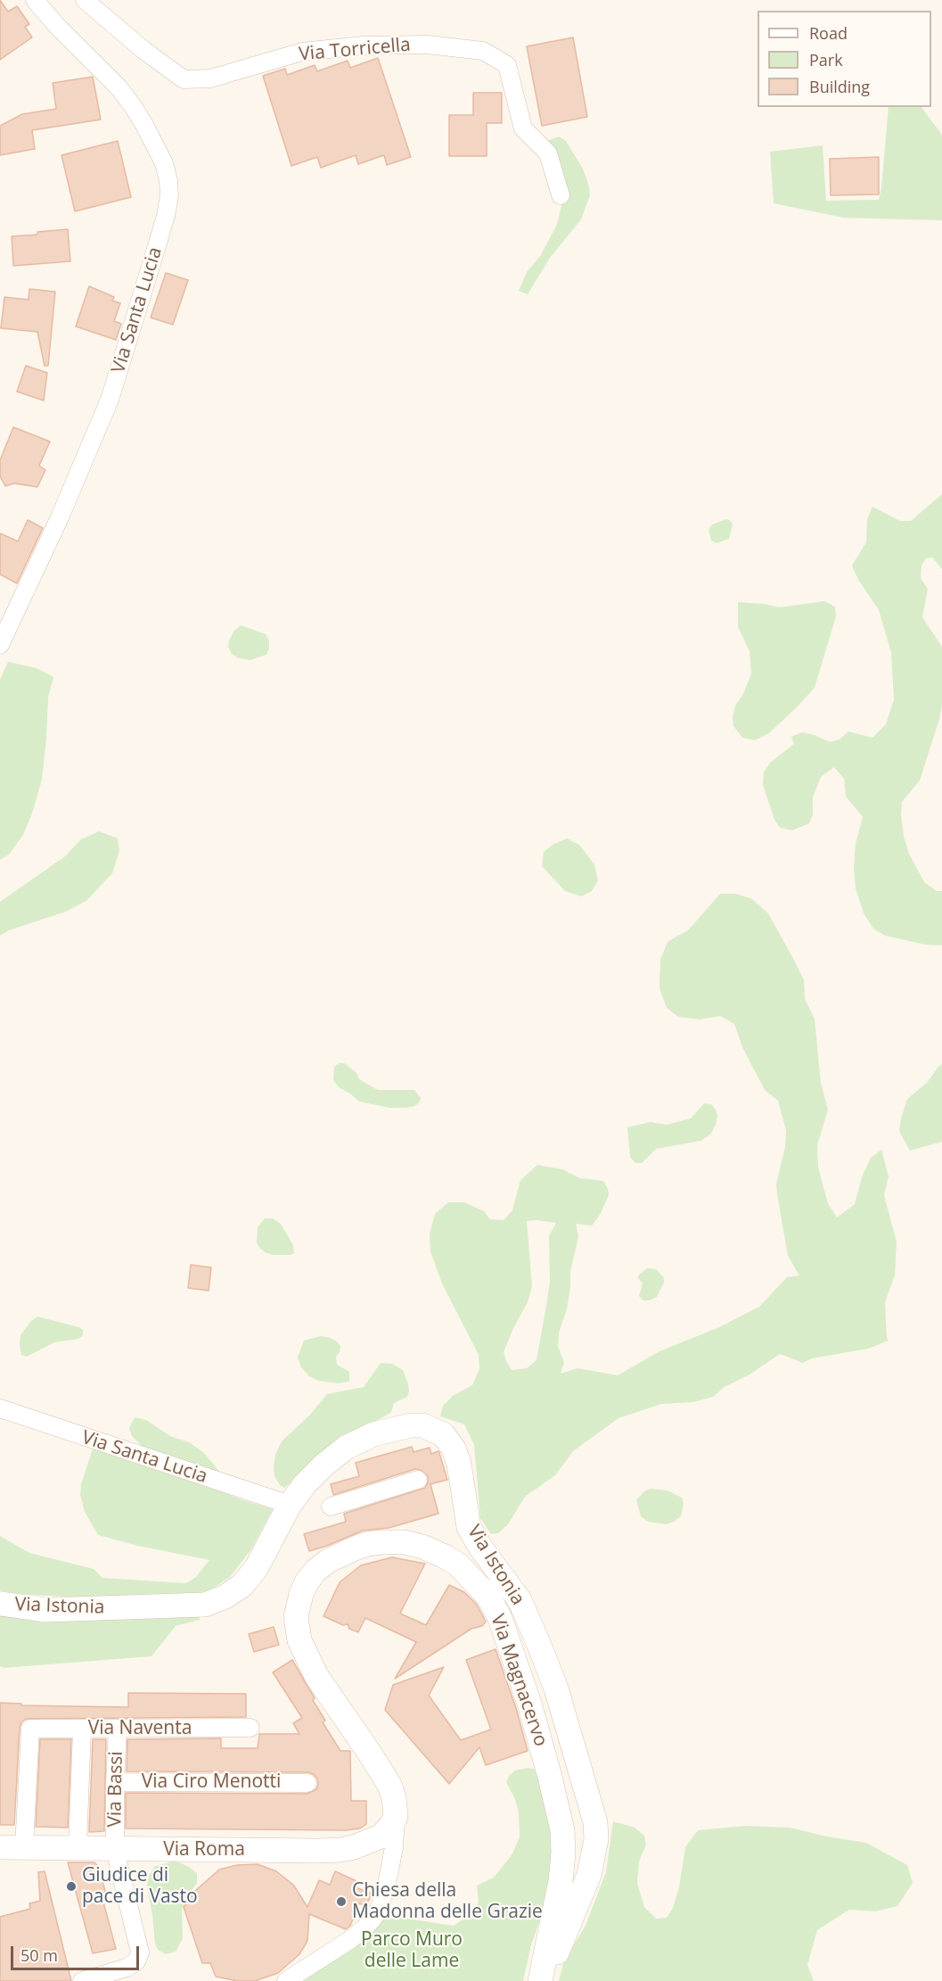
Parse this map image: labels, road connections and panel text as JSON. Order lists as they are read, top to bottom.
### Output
{
  "streets": {
    "street": [
      "Via Torricella",
      "Via Santa Lucia",
      "Via Istonia",
      "Via Magnacervo",
      "Via Naventa",
      "Via Ciro Menotti",
      "Via Bassi",
      "Via Roma"
    ]
  },
  "crossings": [
    ["Via Santa Lucia", "Via Istonia"],
    ["Via Magnacervo", "Via Roma"],
    ["Via Naventa", "Via Bassi"],
    ["Via Naventa", "Via Roma"],
    ["Via Ciro Menotti", "Via Bassi"],
    ["Via Bassi", "Via Roma"]
  ],
  "parks": ["Parco Muro delle Lame"],
  "places": ["Giudice di pace di Vasto", "Chiesa della Madonna delle Grazie"],
  "legend": ["Road", "Park", "Building"],
  "scale_bar": "50 m"
}
